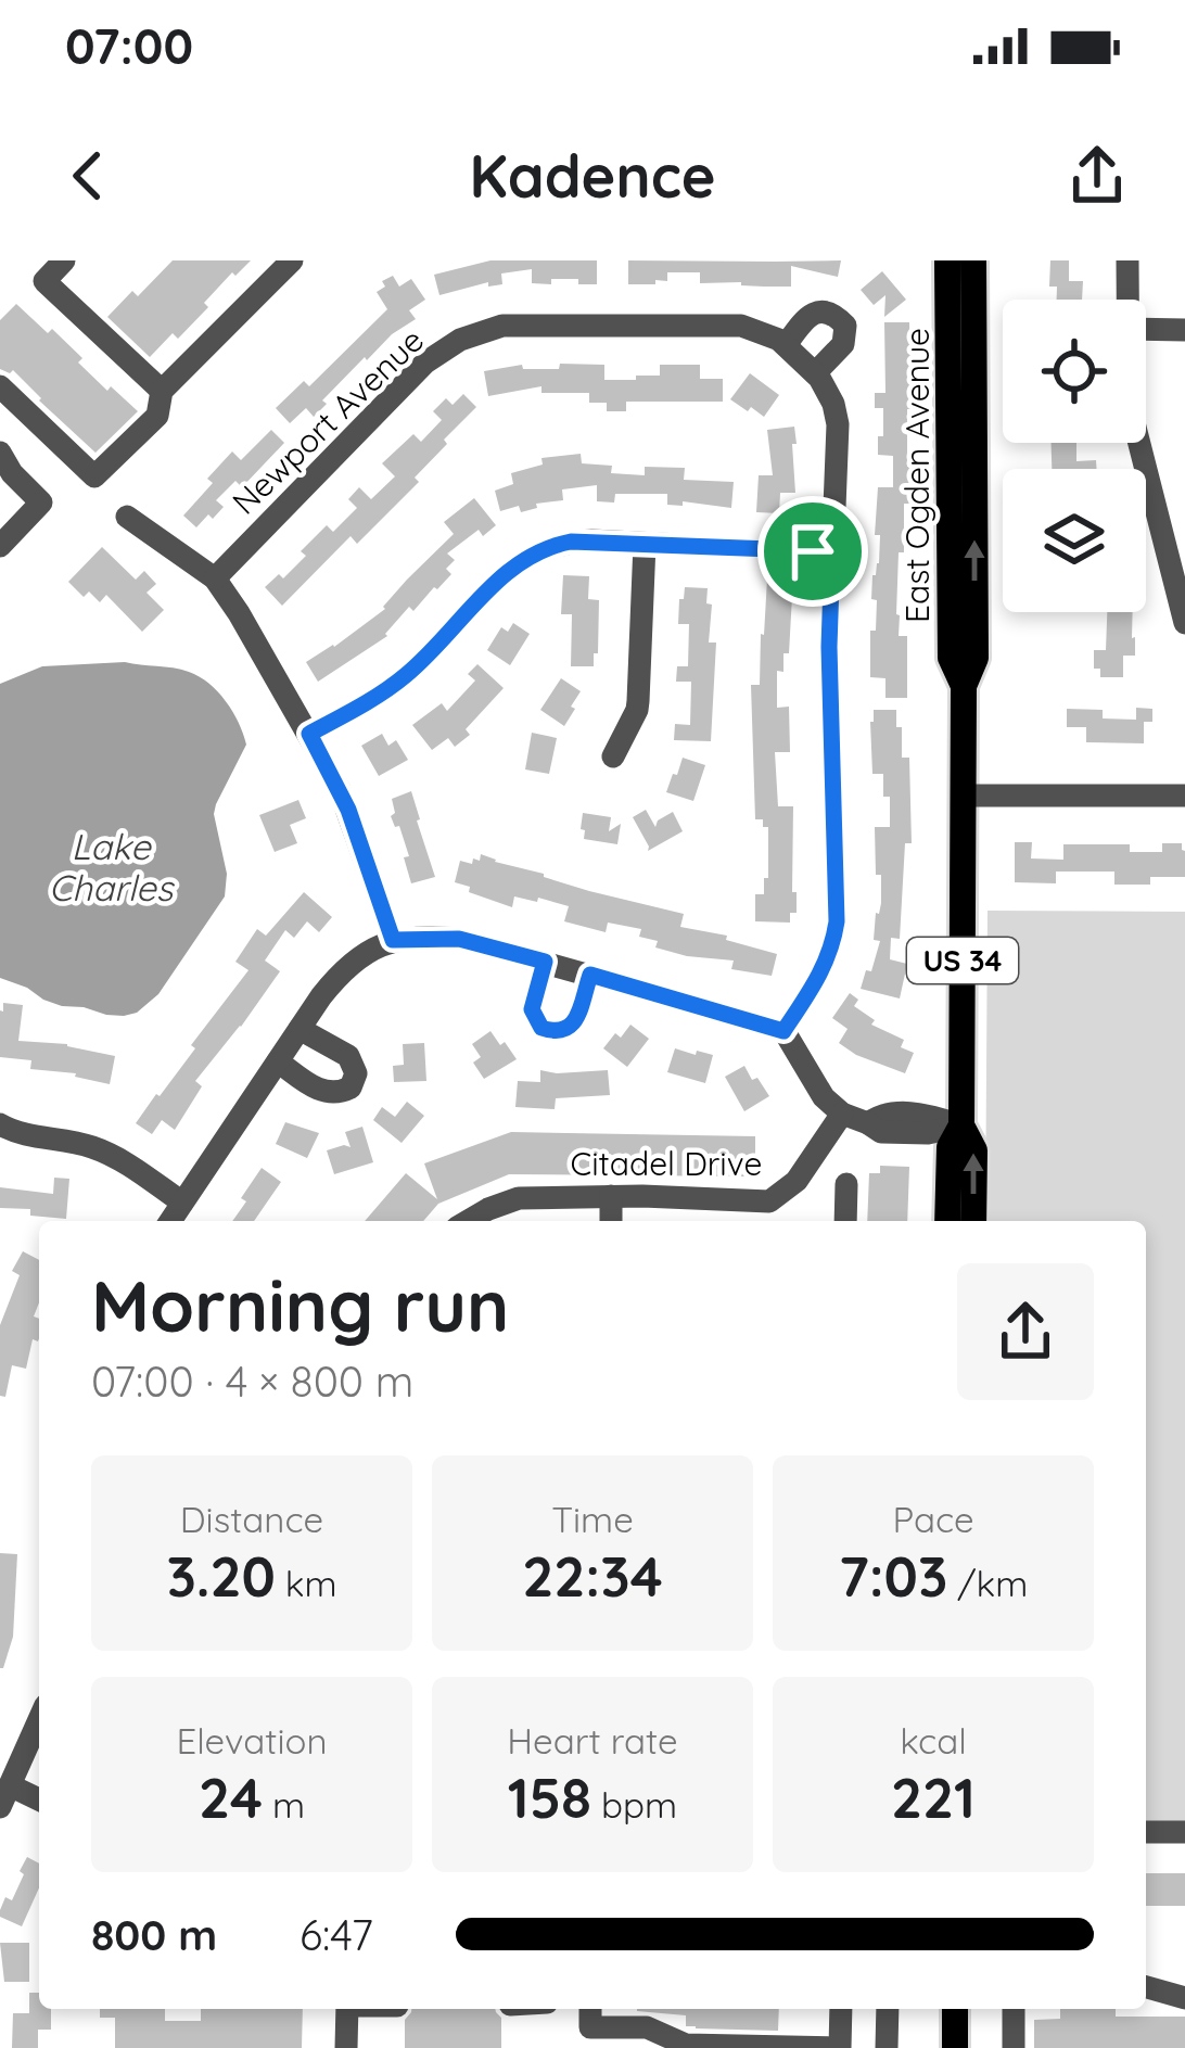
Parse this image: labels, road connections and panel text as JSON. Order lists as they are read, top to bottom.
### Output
{
  "streets": {
    "main road": ["East Ogden Avenue", "US 34"],
    "street": ["Newport Avenue", "Citadel Drive"]
  },
  "water": ["Lake Charles"],
  "page": {
    "status": "07:00",
    "header": "Kadence",
    "heading": ["Morning run", "07:00 · 4 × 800 m"],
    "stats": [
      ["Distance", "3.20 km"],
      ["Time", "22:34"],
      ["Pace", "7:03 /km"],
      ["Elevation", "24 m"],
      ["Heart rate", "158 bpm"],
      ["kcal", "221"]
    ],
    "list": [
      {
        "name": "800 m",
        "note": "6:47"
      }
    ]
  }
}
